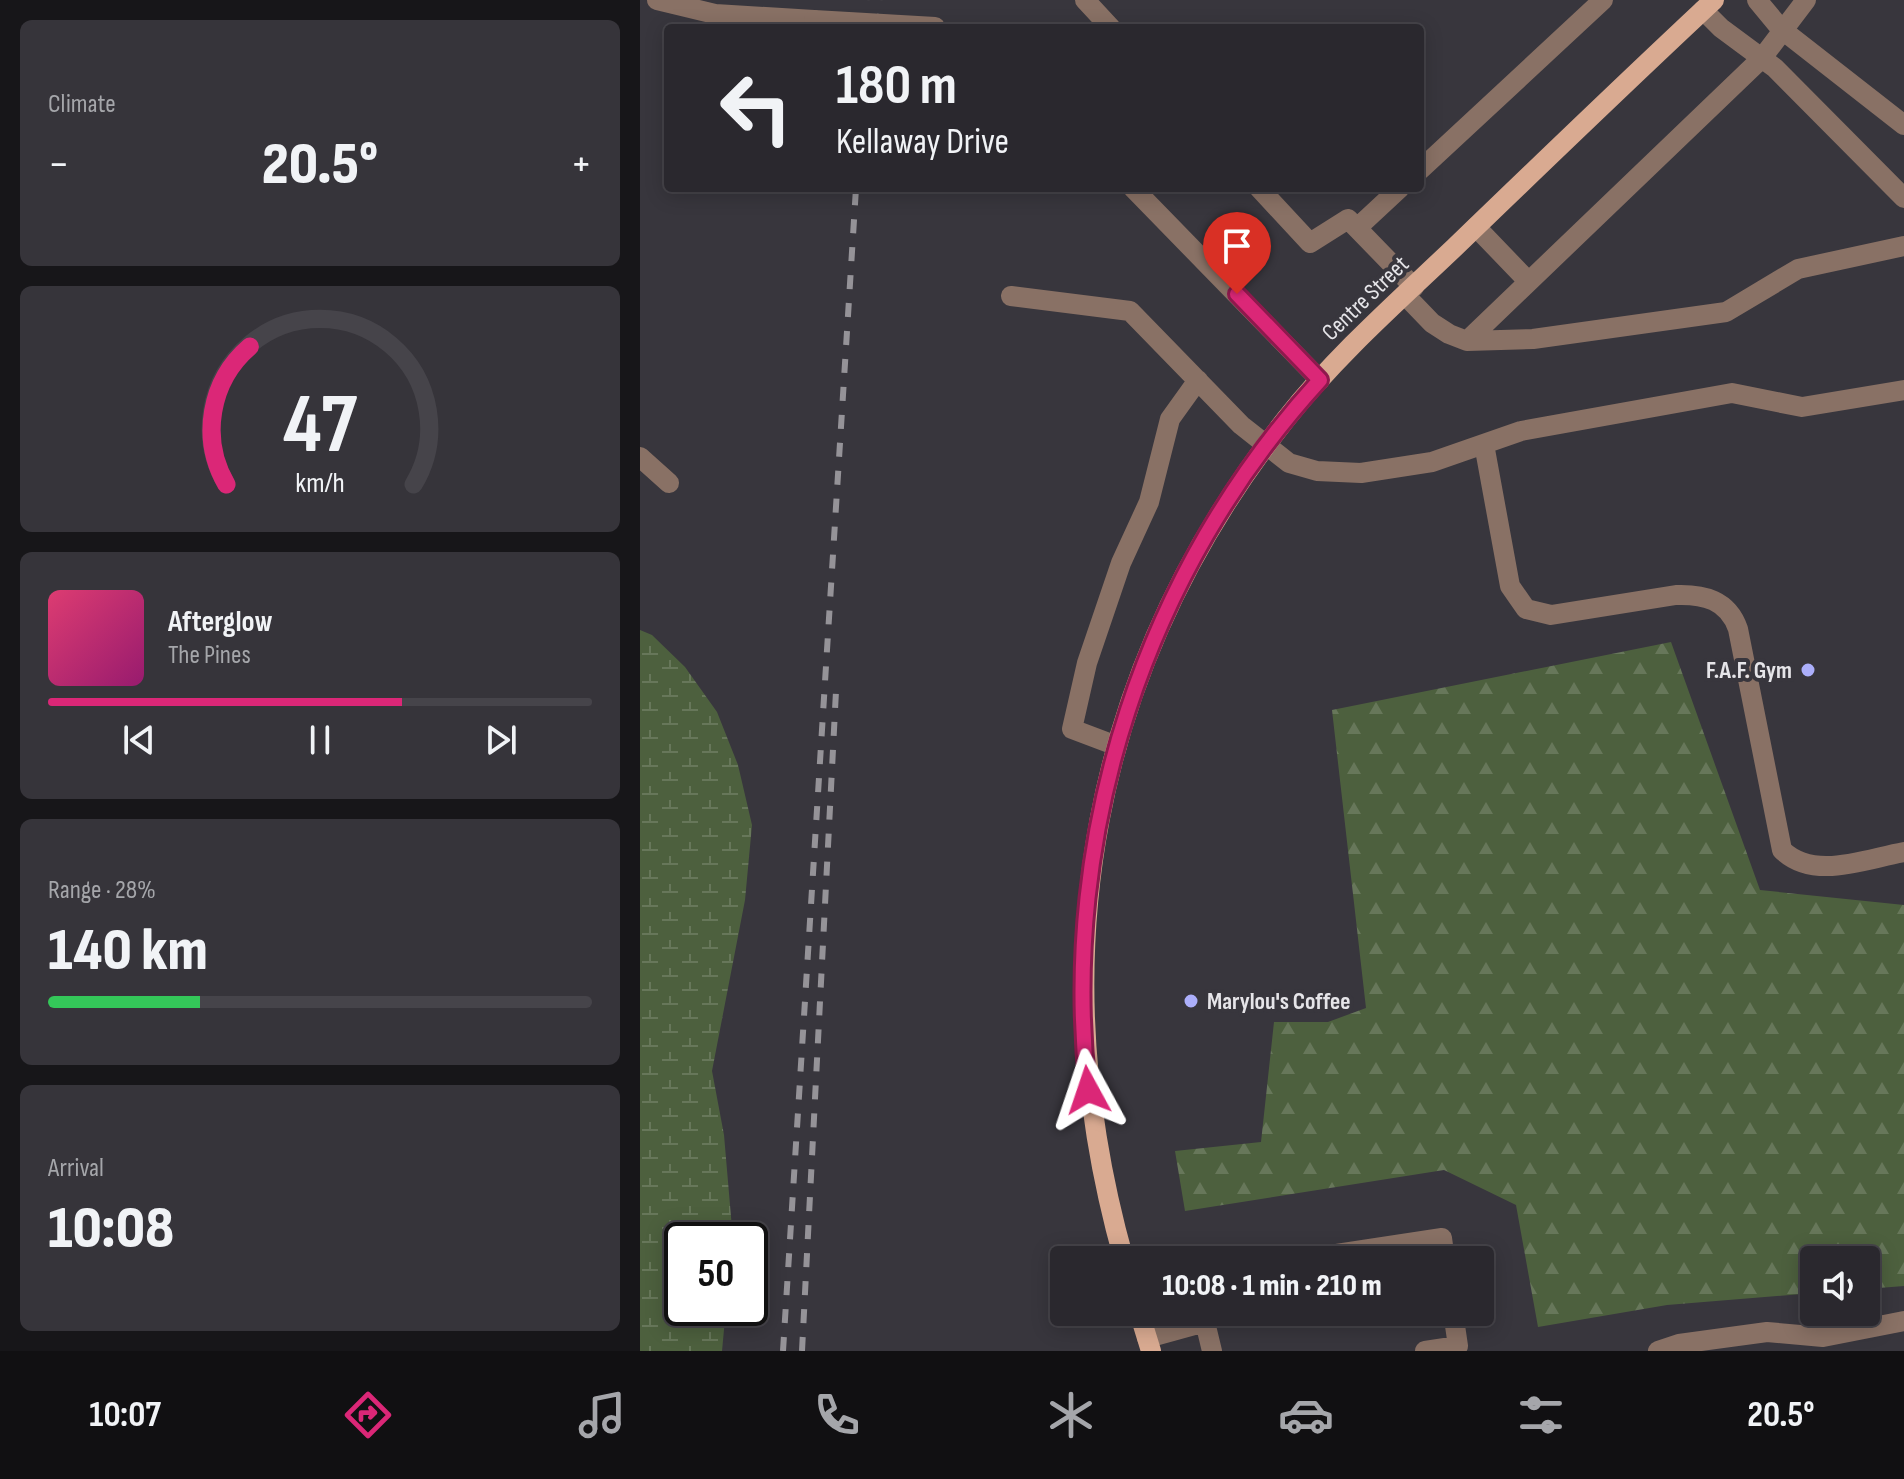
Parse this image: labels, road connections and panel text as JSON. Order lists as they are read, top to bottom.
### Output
{
  "streets": {
    "main road": ["Centre Street"]
  },
  "places": ["F.A.F. Gym", "Marylou's Coffee"],
  "page": {
    "tile": [
      "Climate",
      ["Range · 28%", "140 km"],
      ["Arrival", "10:08"]
    ],
    "turn": ["180 m", "Kellaway Drive"],
    "heat": ["−", "20.5°", "+"],
    "song": ["Afterglow", "The Pines"],
    "limit": "50",
    "trip": "10:08 · 1 min · 210 m",
    "tabs": ["10:07", "20.5°"],
    "gauge": ["47", "km/h"]
  }
}
